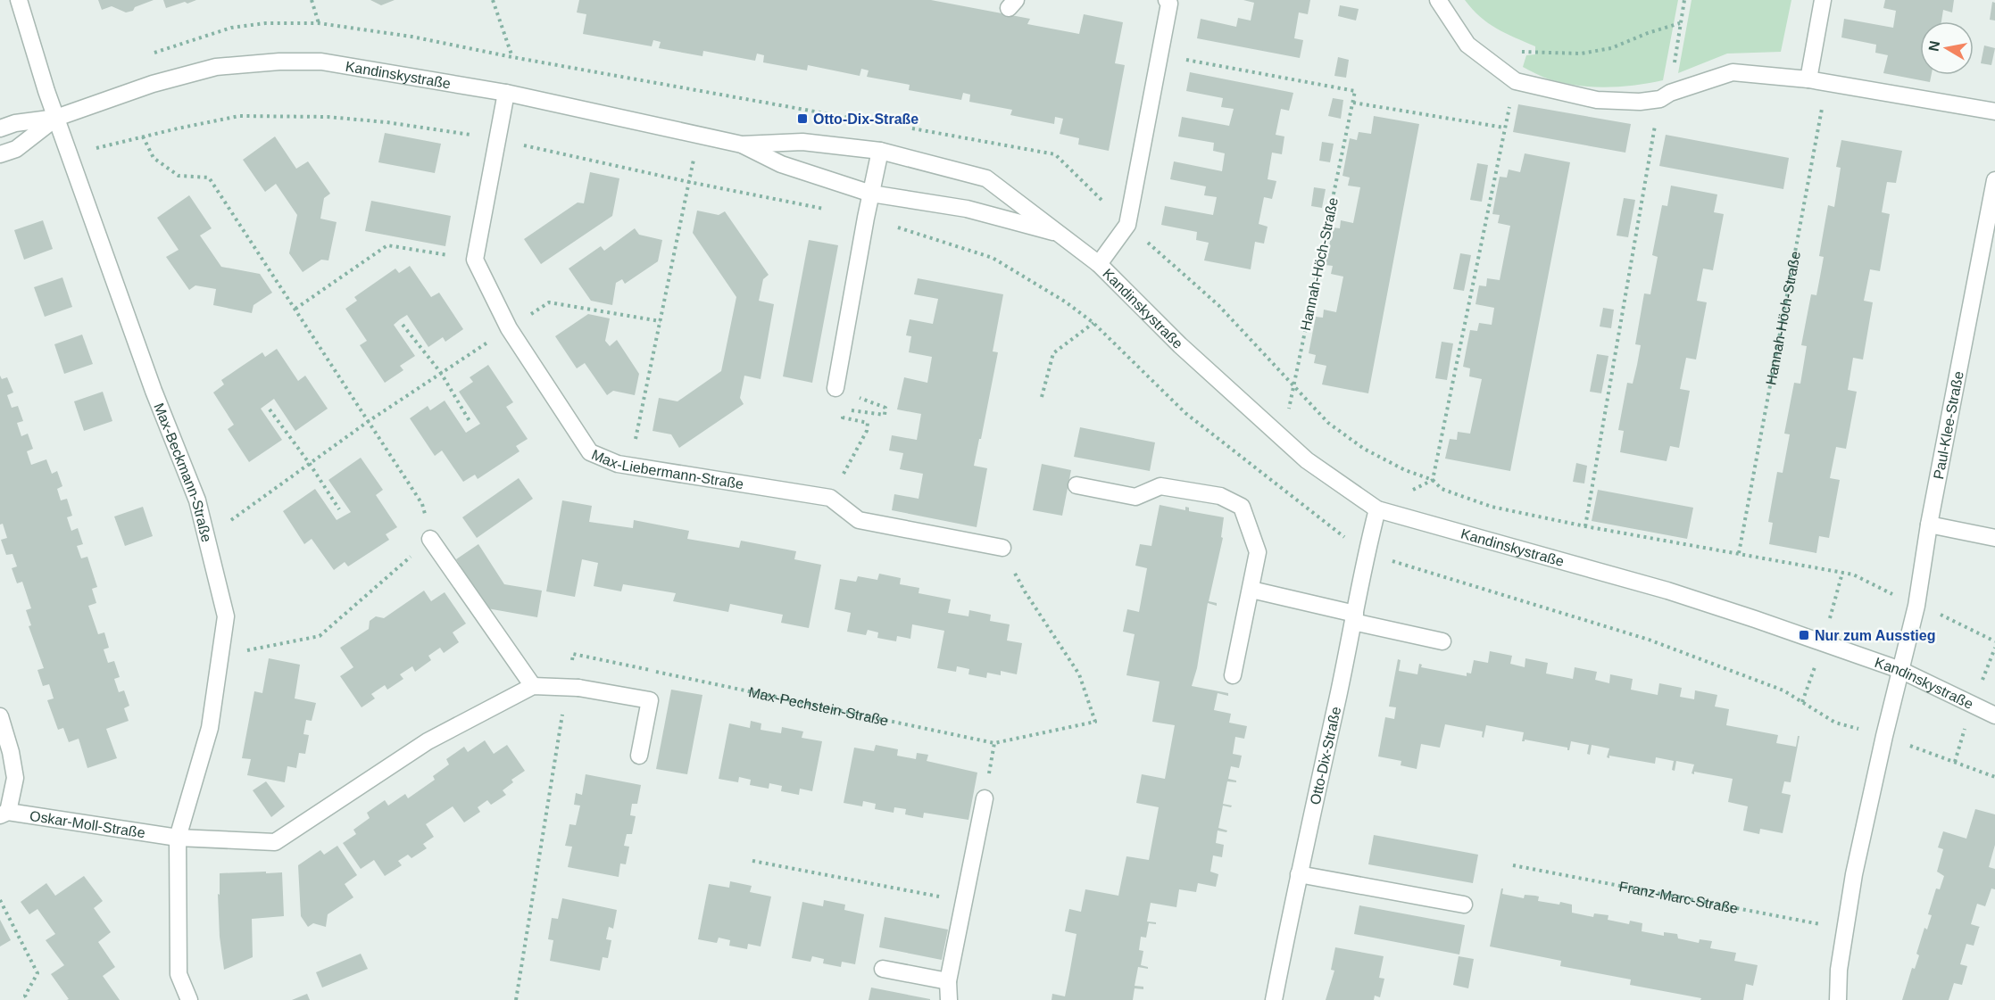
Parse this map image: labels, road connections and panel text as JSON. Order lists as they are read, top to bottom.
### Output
{
  "streets": {
    "street": [
      "Kandinskystraße",
      "Paul-Klee-Straße",
      "Max-Liebermann-Straße",
      "Max-Beckmann-Straße",
      "Otto-Dix-Straße",
      "Oskar-Moll-Straße"
    ],
    "path": ["Hannah-Höch-Straße", "Max-Pechstein-Straße", "Franz-Marc-Straße"]
  },
  "crossings": [
    ["Kandinskystraße", "Hannah-Höch-Straße"],
    ["Kandinskystraße", "Paul-Klee-Straße"],
    ["Kandinskystraße", "Max-Liebermann-Straße"],
    ["Kandinskystraße", "Max-Beckmann-Straße"],
    ["Kandinskystraße", "Otto-Dix-Straße"],
    ["Max-Liebermann-Straße", "Max-Pechstein-Straße"],
    ["Max-Beckmann-Straße", "Oskar-Moll-Straße"]
  ],
  "places": {
    "transit": ["Otto-Dix-Straße", "Nur zum Ausstieg"]
  },
  "north": "left"
}
